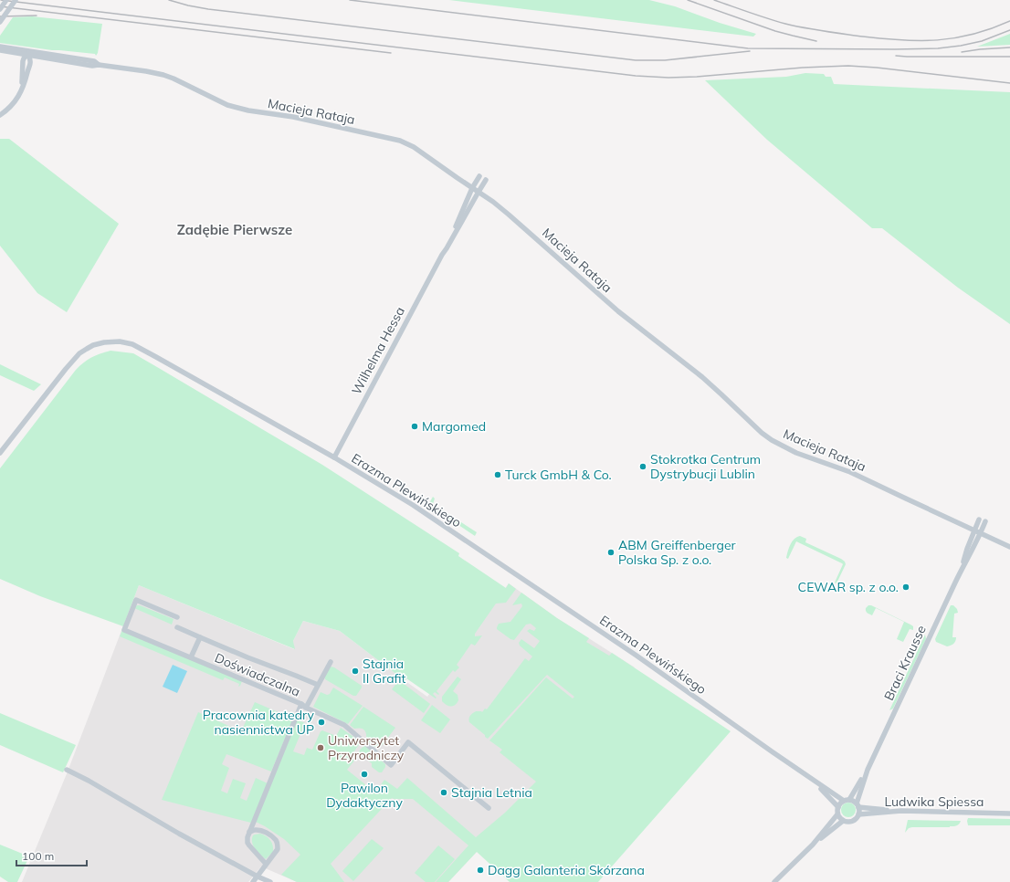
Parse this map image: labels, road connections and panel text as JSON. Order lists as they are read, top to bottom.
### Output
{
  "streets": {
    "street": [
      "Macieja Rataja",
      "Wilhelma Hessa",
      "Erazma Plewińskiego",
      "Braci Krausse",
      "Doświadczalna",
      "Ludwika Spiessa"
    ]
  },
  "crossings": [
    ["Macieja Rataja", "Wilhelma Hessa"],
    ["Macieja Rataja", "Braci Krausse"],
    ["Wilhelma Hessa", "Erazma Plewińskiego"],
    ["Erazma Plewińskiego", "Braci Krausse"],
    ["Erazma Plewińskiego", "Ludwika Spiessa"],
    ["Braci Krausse", "Ludwika Spiessa"]
  ],
  "districts": ["Zadębie Pierwsze"],
  "places": [
    "Margomed",
    "Stokrotka Centrum Dystrybucji Lublin",
    "Turck GmbH & Co.",
    "ABM Greiffenberger Polska Sp. z o.o.",
    "CEWAR sp. z o.o.",
    "Stajnia II Grafit",
    "Pracownia katedry nasiennictwa UP",
    "Uniwersytet Przyrodniczy",
    "Pawilon Dydaktyczny",
    "Stajnia Letnia",
    "Dagg Galanteria Skórzana"
  ],
  "scale_bar": "100 m"
}
